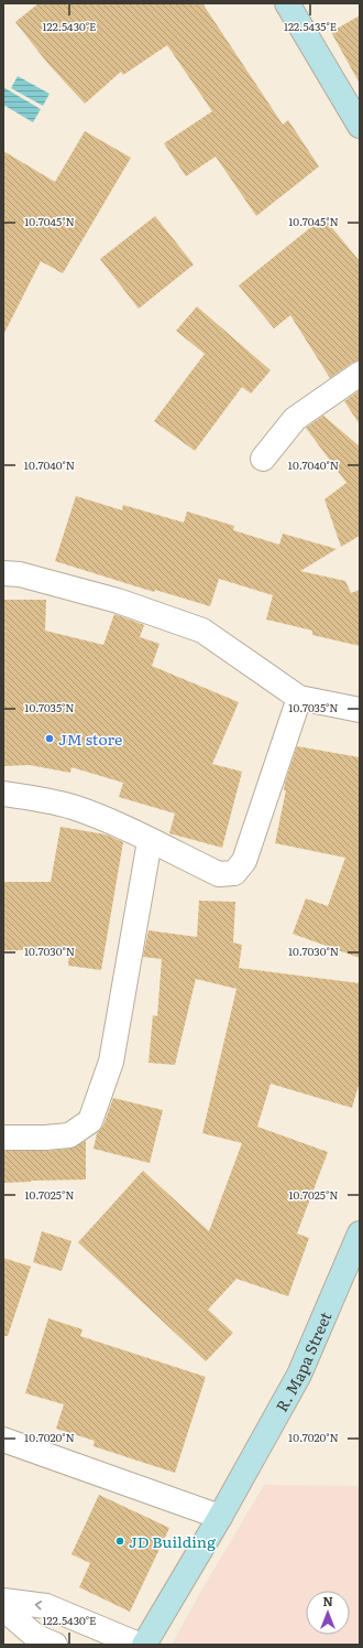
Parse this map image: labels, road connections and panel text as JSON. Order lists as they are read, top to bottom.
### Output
{
  "streets": {
    "main road": ["R. Mapa Street"]
  },
  "places": ["JM store", "JD Building"],
  "north": "top",
  "coordinates": [
    "122.5430°E",
    "122.5435°E",
    "10.7045°N",
    "10.7040°N",
    "10.7035°N",
    "10.7030°N",
    "10.7025°N",
    "10.7020°N"
  ]
}
